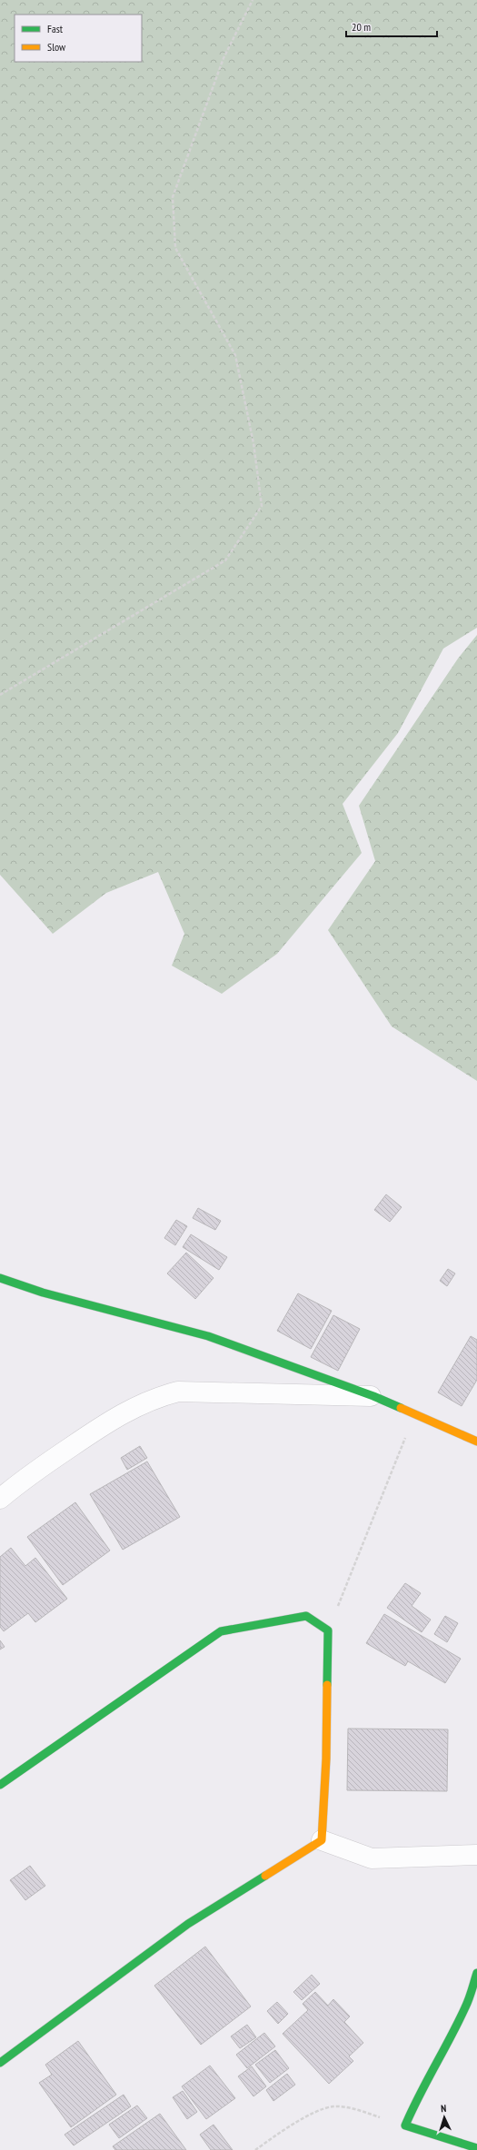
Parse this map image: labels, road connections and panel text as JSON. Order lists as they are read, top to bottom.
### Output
{
  "legend": ["Fast", "Slow"],
  "scale_bar": "20 m",
  "north": "top"
}
